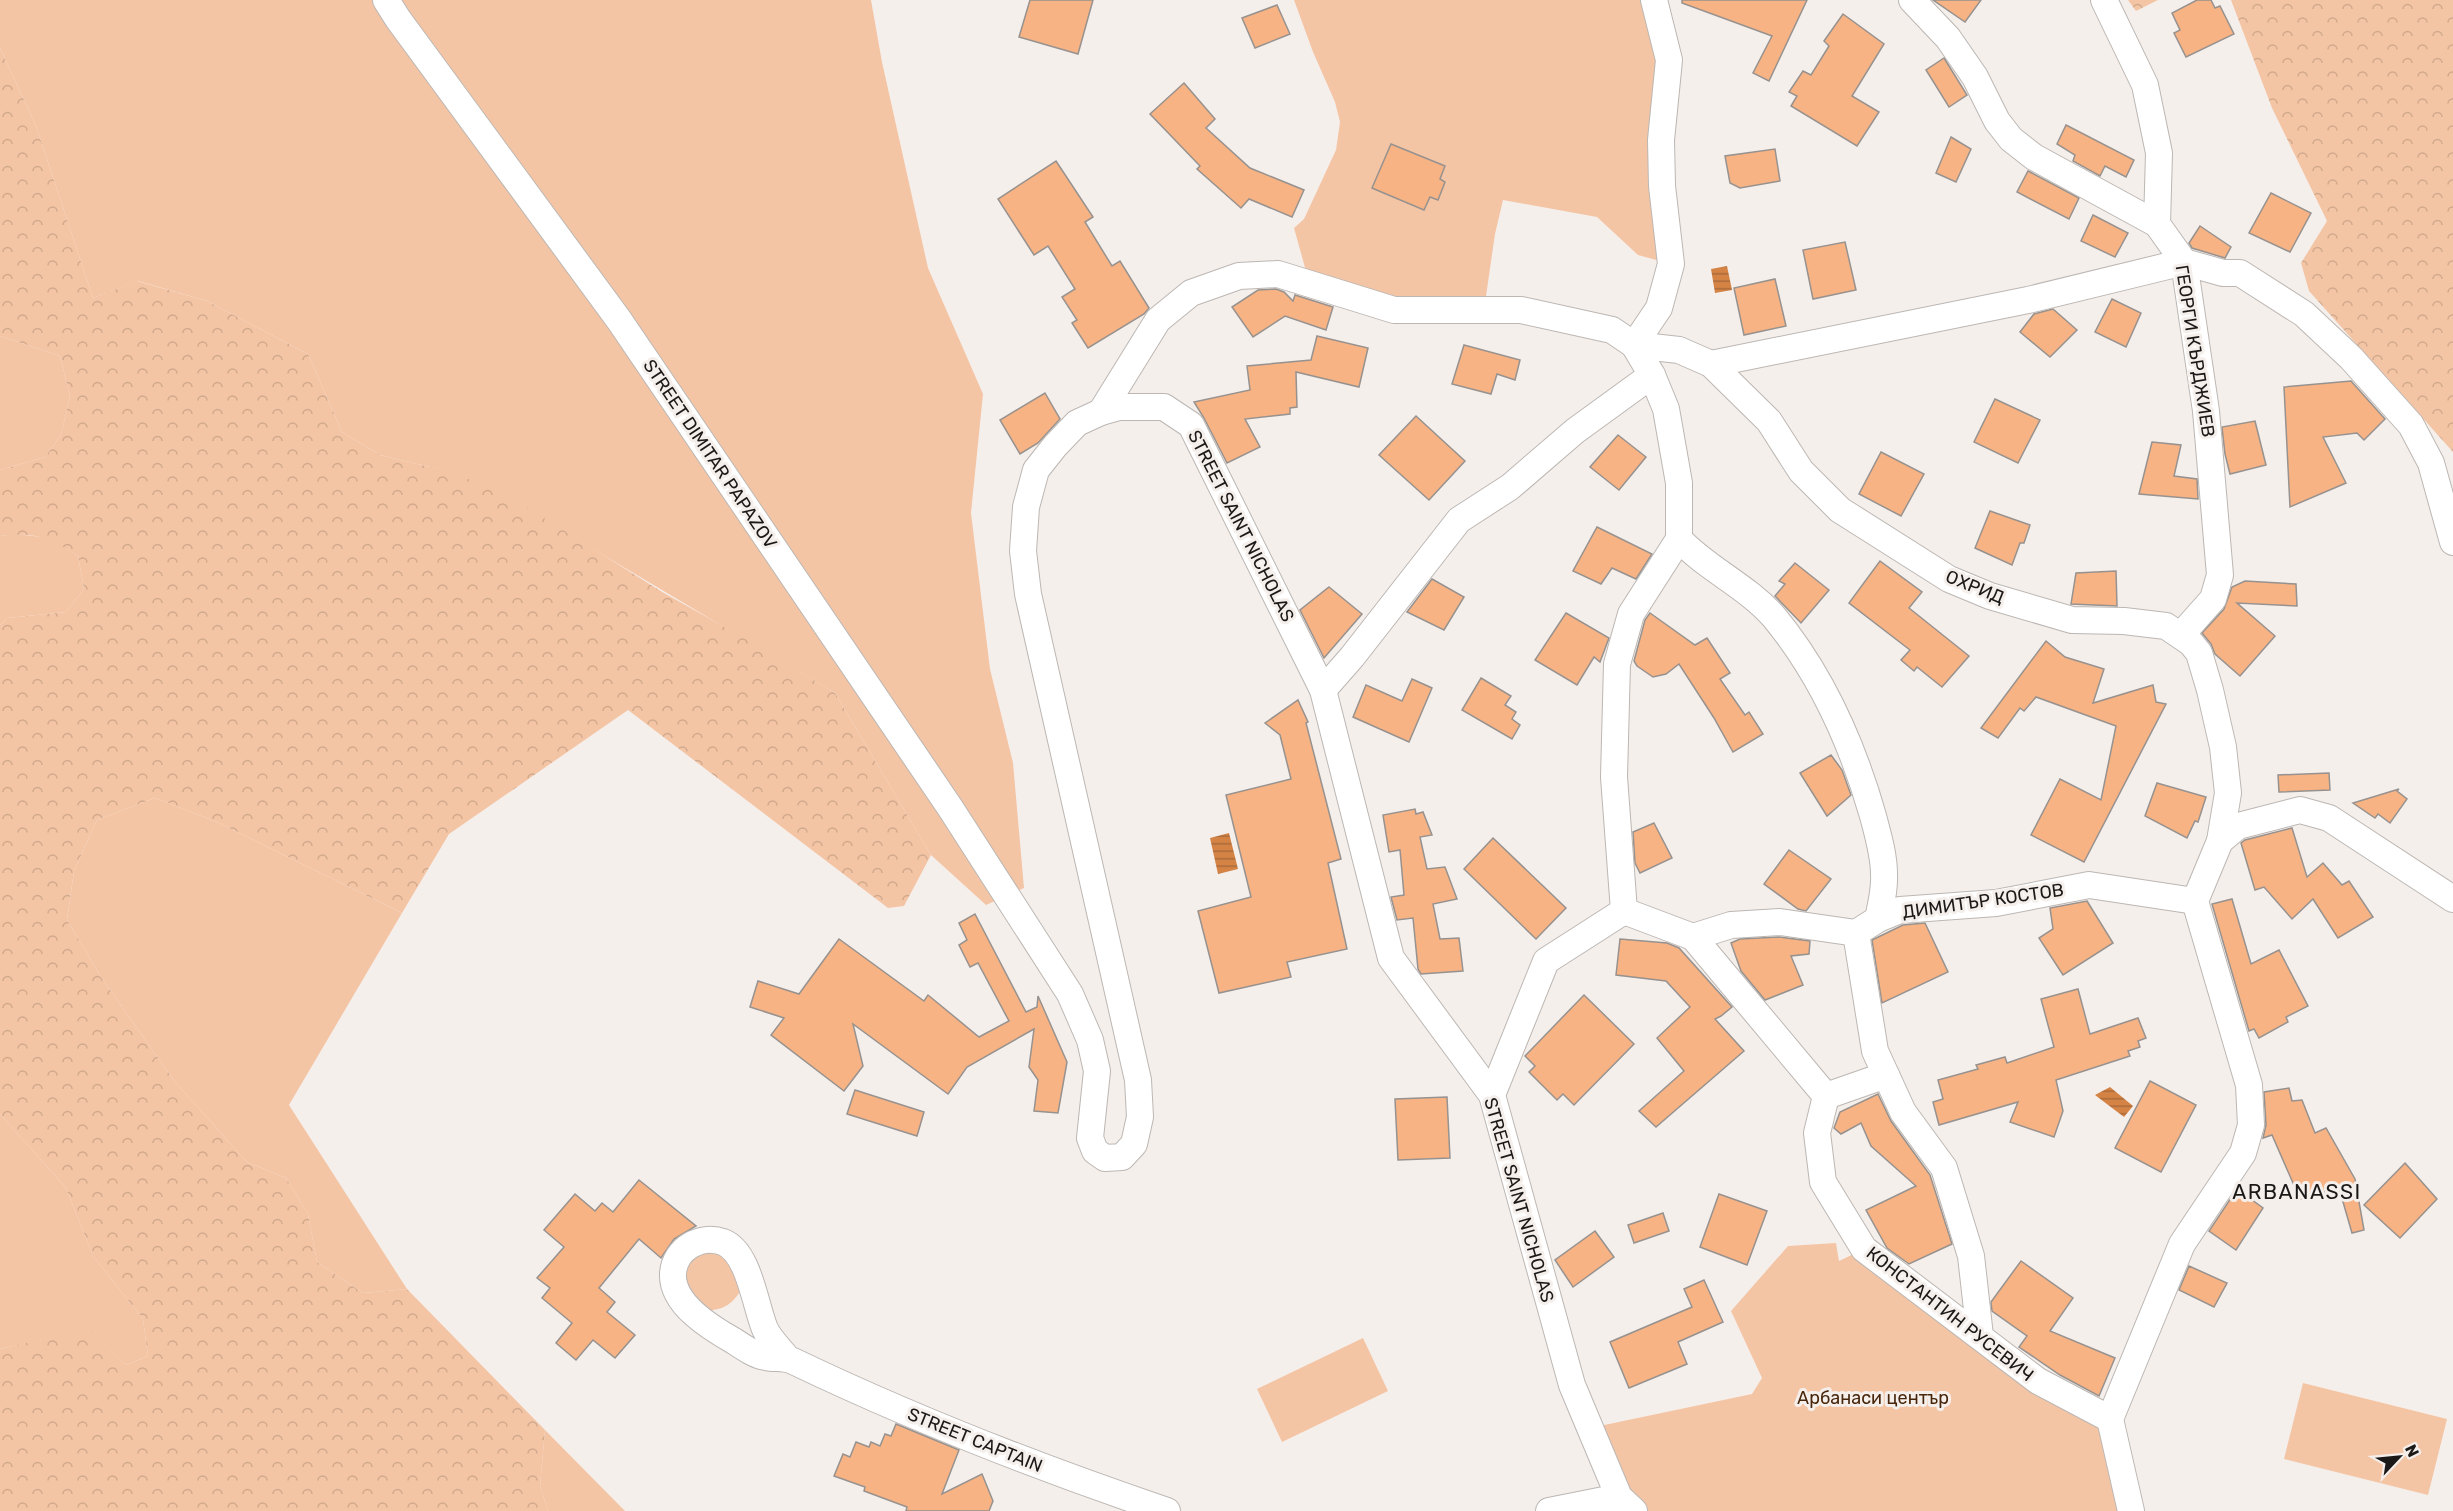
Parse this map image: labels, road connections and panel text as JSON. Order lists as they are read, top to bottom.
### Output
{
  "streets": {
    "street": [
      "ГЕОРГИ КЪРДЖИЕВ",
      "STREET DIMITAR PAPAZOV",
      "STREET SAINT NICHOLAS",
      "ОХРИД",
      "ДИМИТЪР КОСТОВ",
      "КОНСТАНТИН РУСЕВИЧ",
      "STREET CAPTAIN"
    ]
  },
  "crossings": [
    ["ГЕОРГИ КЪРДЖИЕВ", "ОХРИД"],
    ["STREET DIMITAR PAPAZOV", "STREET SAINT NICHOLAS"],
    ["ОХРИД", "ДИМИТЪР КОСТОВ"]
  ],
  "districts": ["ARBANASSI"],
  "parks": ["Арбанаси център"],
  "north": "top right"
}
